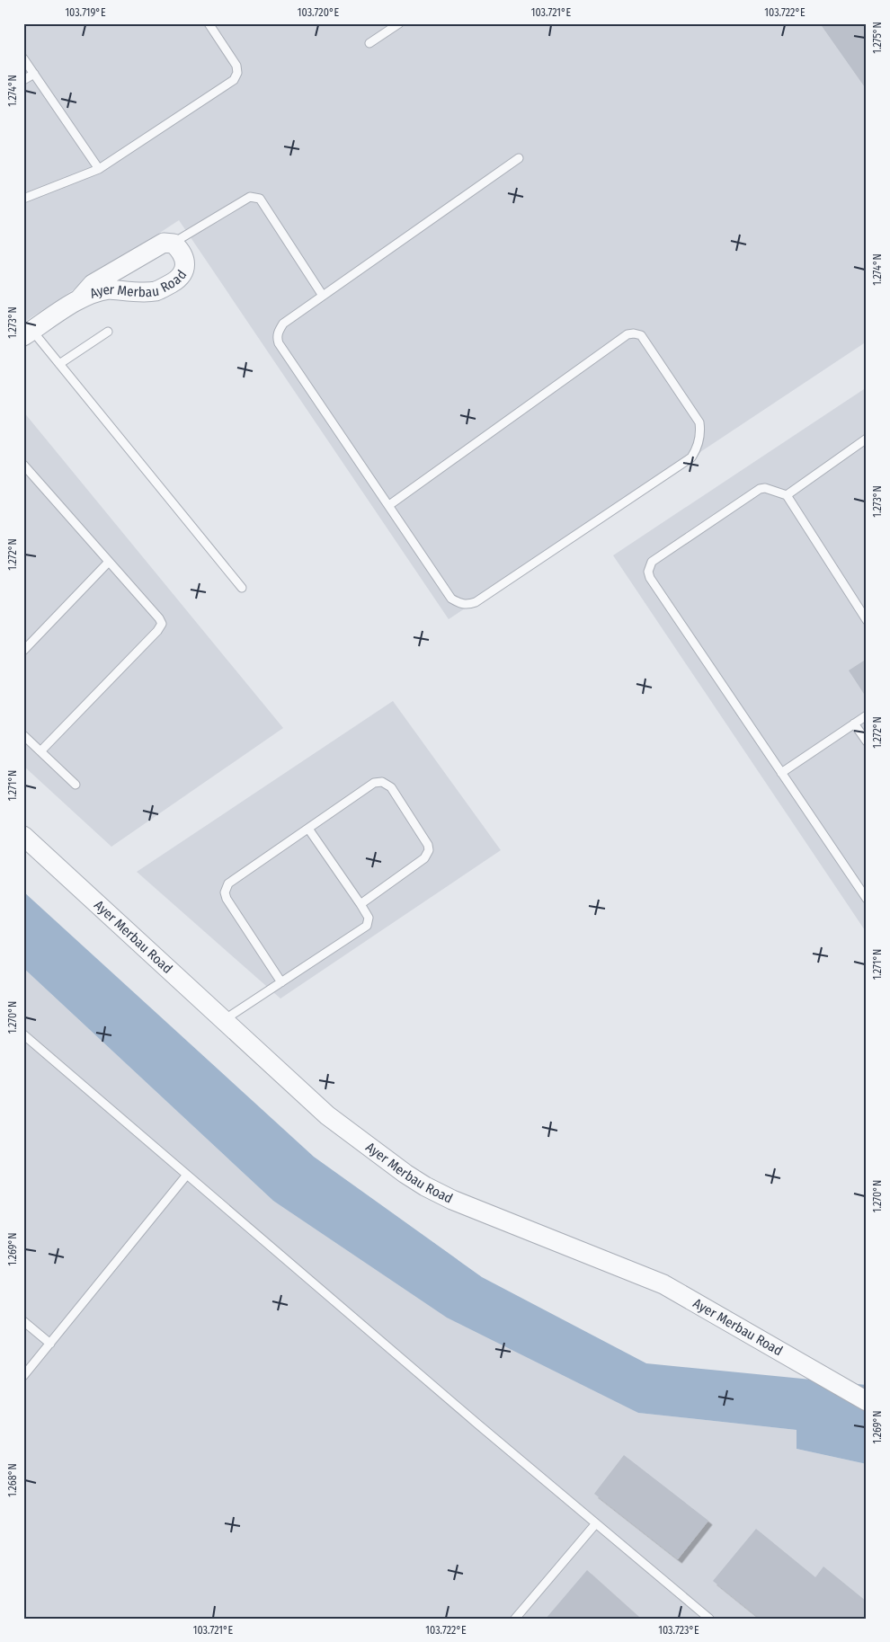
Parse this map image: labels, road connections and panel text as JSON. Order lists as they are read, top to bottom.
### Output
{
  "streets": {
    "street": ["Ayer Merbau Road"]
  },
  "coordinates": [
    "103.719°E",
    "103.720°E",
    "103.721°E",
    "103.722°E",
    "1.275°N",
    "1.274°N",
    "1.273°N",
    "1.272°N",
    "1.271°N",
    "1.270°N",
    "1.269°N",
    "1.268°N",
    "103.723°E"
  ]
}
